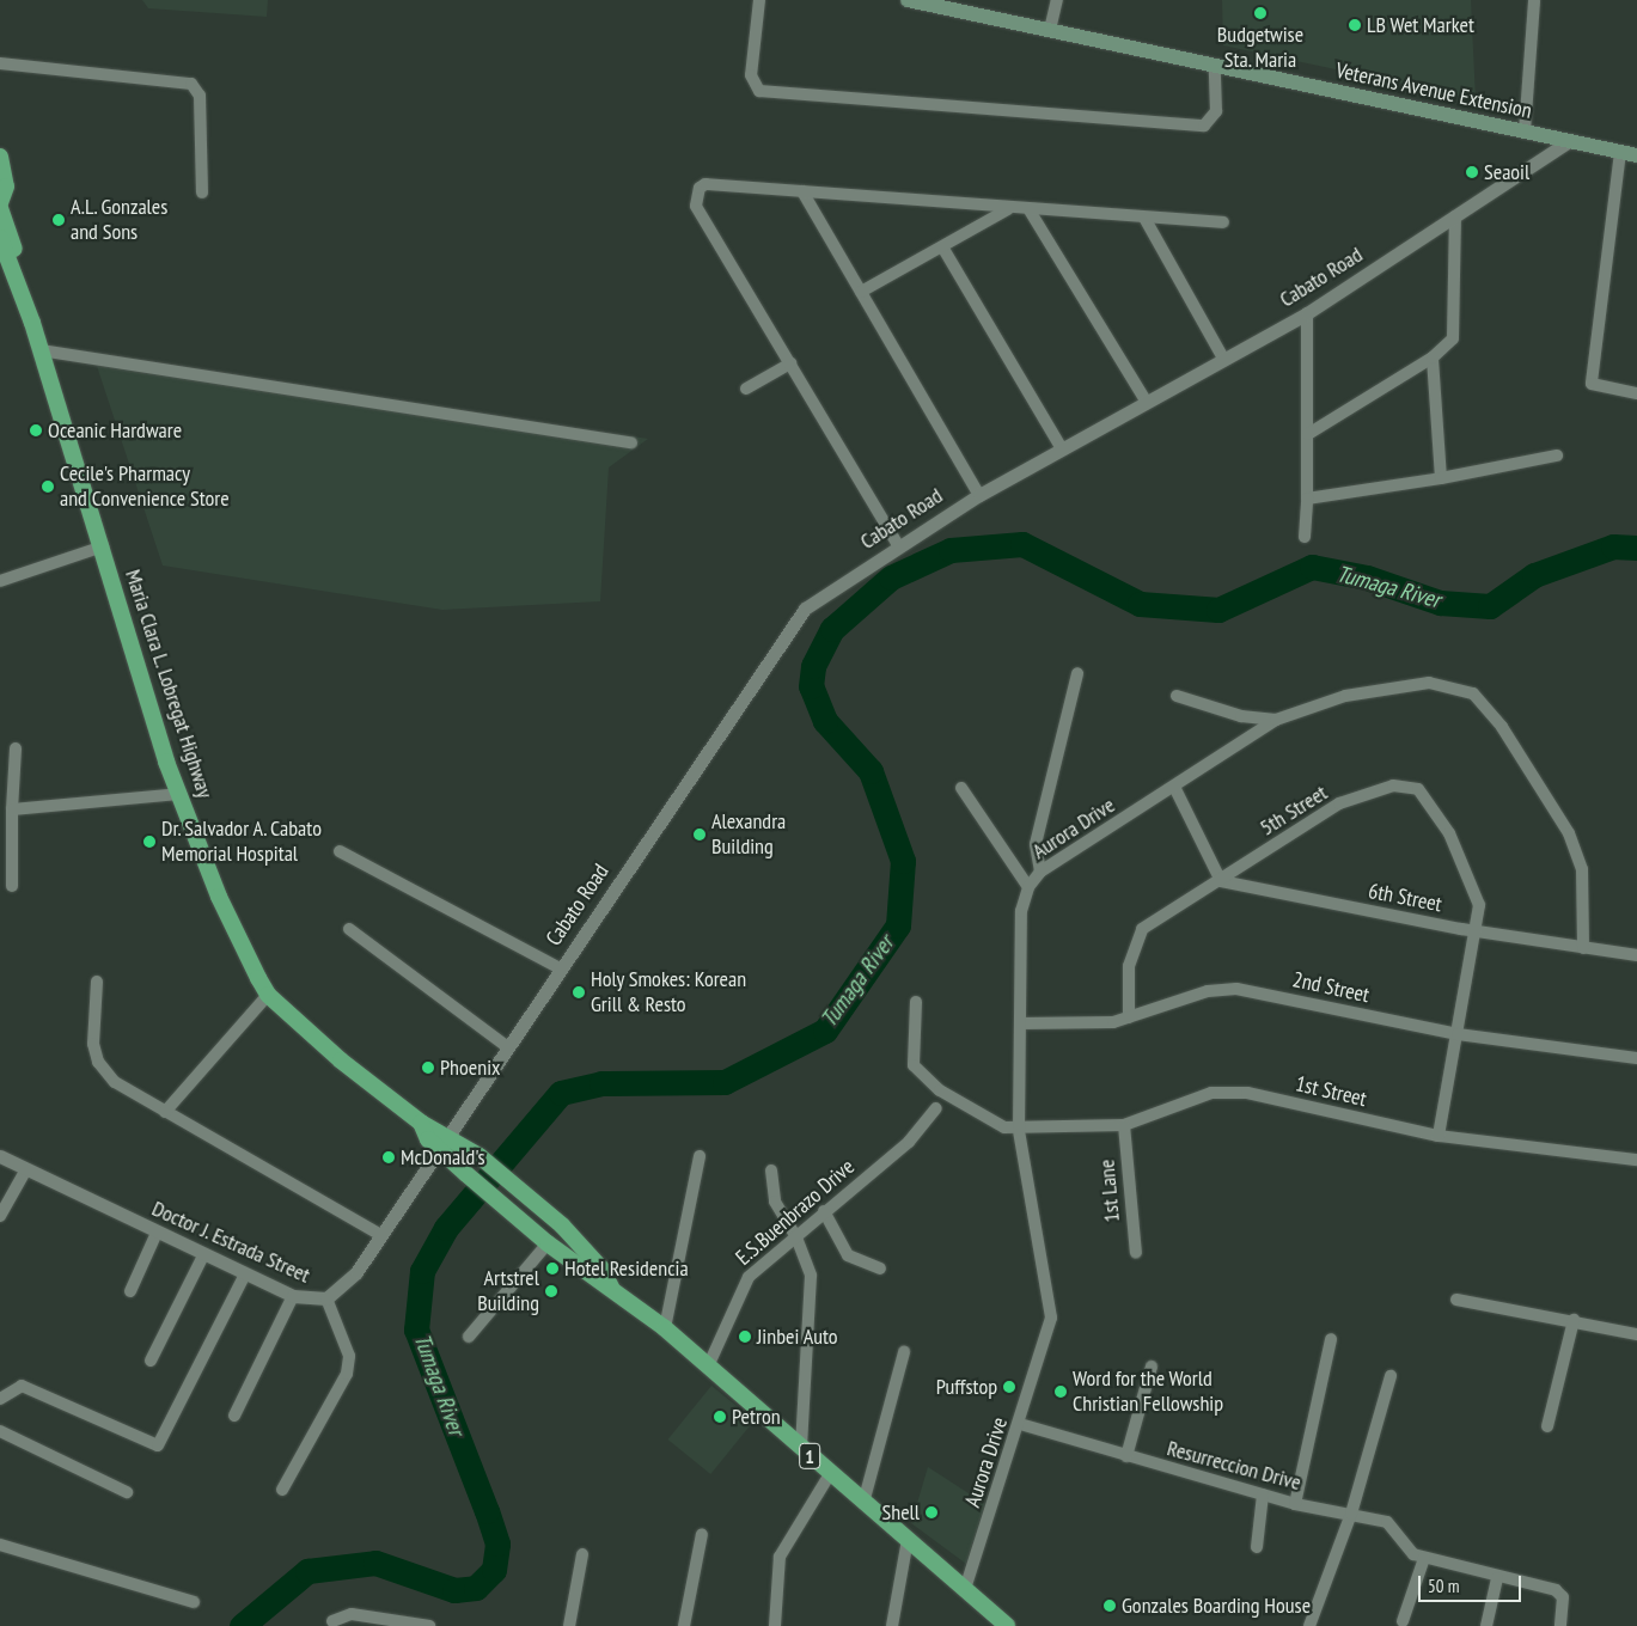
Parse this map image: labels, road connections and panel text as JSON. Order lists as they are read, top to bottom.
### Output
{
  "streets": {
    "highway": ["Maria Clara L. Lobregat Highway", "1"],
    "main road": ["Veterans Avenue Extension"],
    "street": [
      "Cabato Road",
      "5th Street",
      "Aurora Drive",
      "6th Street",
      "2nd Street",
      "1st Street",
      "1st Lane",
      "E.S.Buenbrazo Drive",
      "Doctor J. Estrada Street",
      "Resurreccion Drive"
    ]
  },
  "crossings": [
    ["Veterans Avenue Extension", "Cabato Road"],
    ["Cabato Road", "Maria Clara L. Lobregat Highway"],
    ["Cabato Road", "Doctor J. Estrada Street"],
    ["Maria Clara L. Lobregat Highway", "Aurora Drive"],
    ["Maria Clara L. Lobregat Highway", "E.S.Buenbrazo Drive"],
    ["Maria Clara L. Lobregat Highway", "Doctor J. Estrada Street"],
    ["5th Street", "6th Street"],
    ["5th Street", "2nd Street"],
    ["Aurora Drive", "6th Street"],
    ["Aurora Drive", "2nd Street"],
    ["Aurora Drive", "1st Street"],
    ["Aurora Drive", "Resurreccion Drive"],
    ["1st Street", "1st Lane"]
  ],
  "water": ["Tumaga River"],
  "places": [
    "Budgetwise Sta. Maria",
    "LB Wet Market",
    "Seaoil",
    "A.L. Gonzales and Sons",
    "Oceanic Hardware",
    "Cecile's Pharmacy and Convenience Store",
    "Alexandra Building",
    "Dr. Salvador A. Cabato Memorial Hospital",
    "Holy Smokes: Korean Grill & Resto",
    "Phoenix",
    "McDonald's",
    "Hotel Residencia",
    "Artstrel Building",
    "Jinbei Auto",
    "Puffstop",
    "Word for the World Christian Fellowship",
    "Petron",
    "Shell",
    "Gonzales Boarding House"
  ],
  "scale_bar": "50 m"
}
